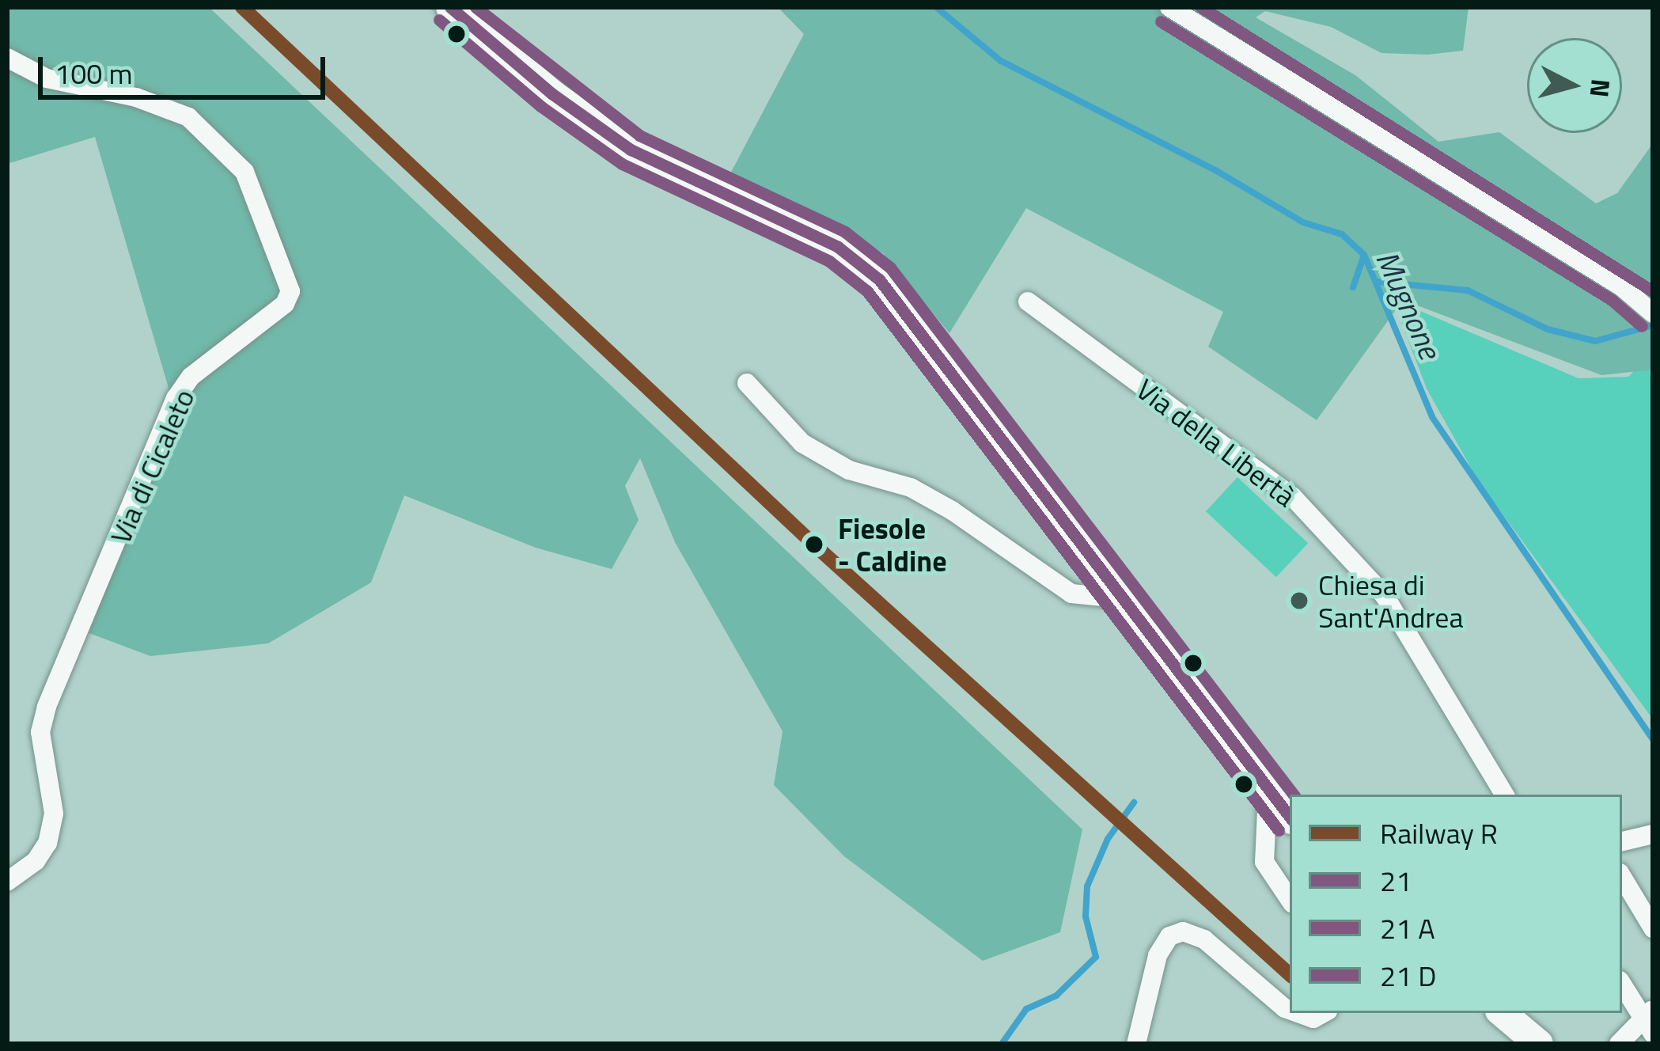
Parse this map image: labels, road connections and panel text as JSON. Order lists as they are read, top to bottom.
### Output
{
  "streets": {
    "street": ["Via della Libertà", "Via di Cicaleto"]
  },
  "water": ["Mugnone"],
  "places": ["Fiesole - Caldine", "Chiesa di Sant'Andrea"],
  "lines": ["rail line R", "transit line 21"],
  "legend": [
    "Railway R",
    "21",
    "21 A",
    "21 D"
  ],
  "scale_bar": "100 m",
  "north": "right"
}
